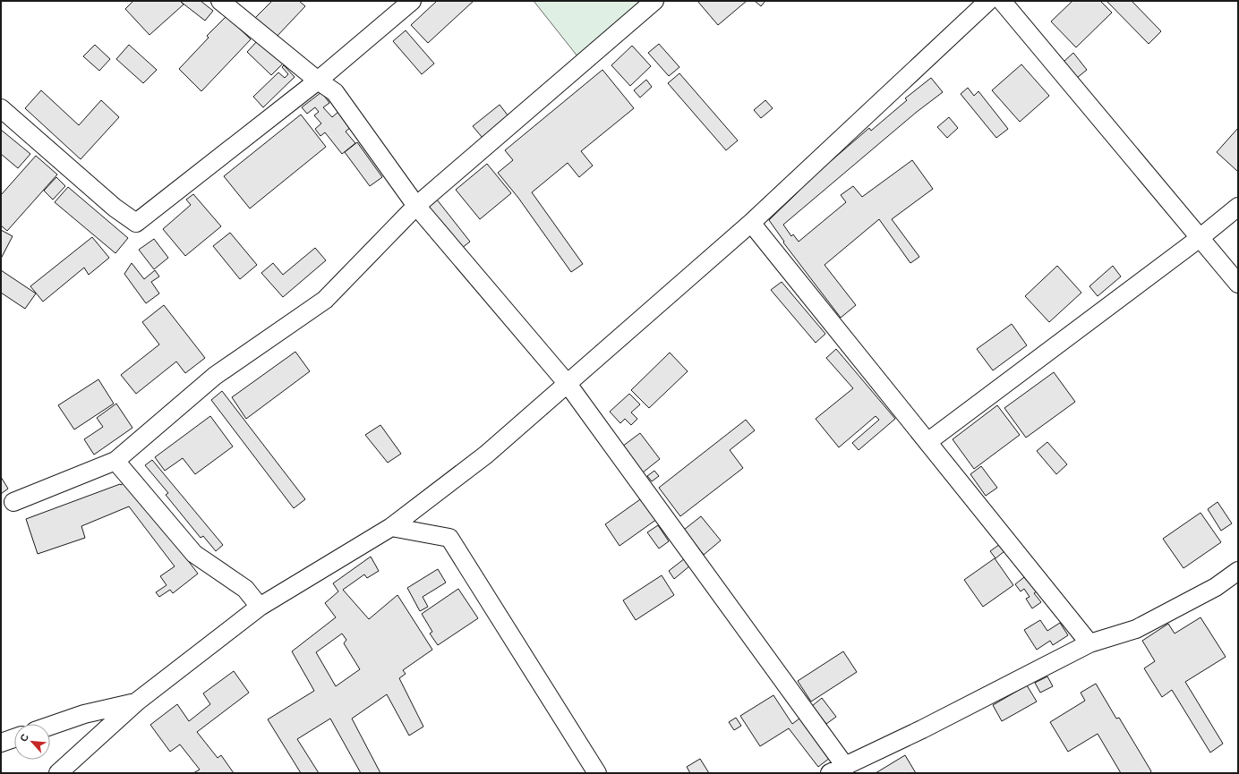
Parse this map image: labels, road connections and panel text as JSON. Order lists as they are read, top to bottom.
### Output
{
  "north": "top left"
}
